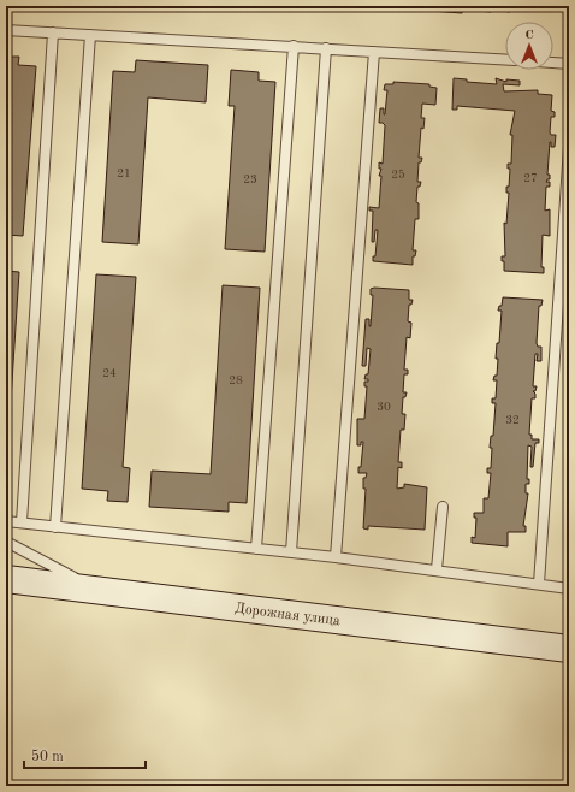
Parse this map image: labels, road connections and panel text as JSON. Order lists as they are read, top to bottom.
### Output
{
  "streets": {
    "main road": ["Дорожная улица"]
  },
  "house_numbers": [
    "21",
    "25",
    "27",
    "23",
    "24",
    "28",
    "30",
    "32"
  ],
  "scale_bar": "50 m",
  "north": "top"
}
